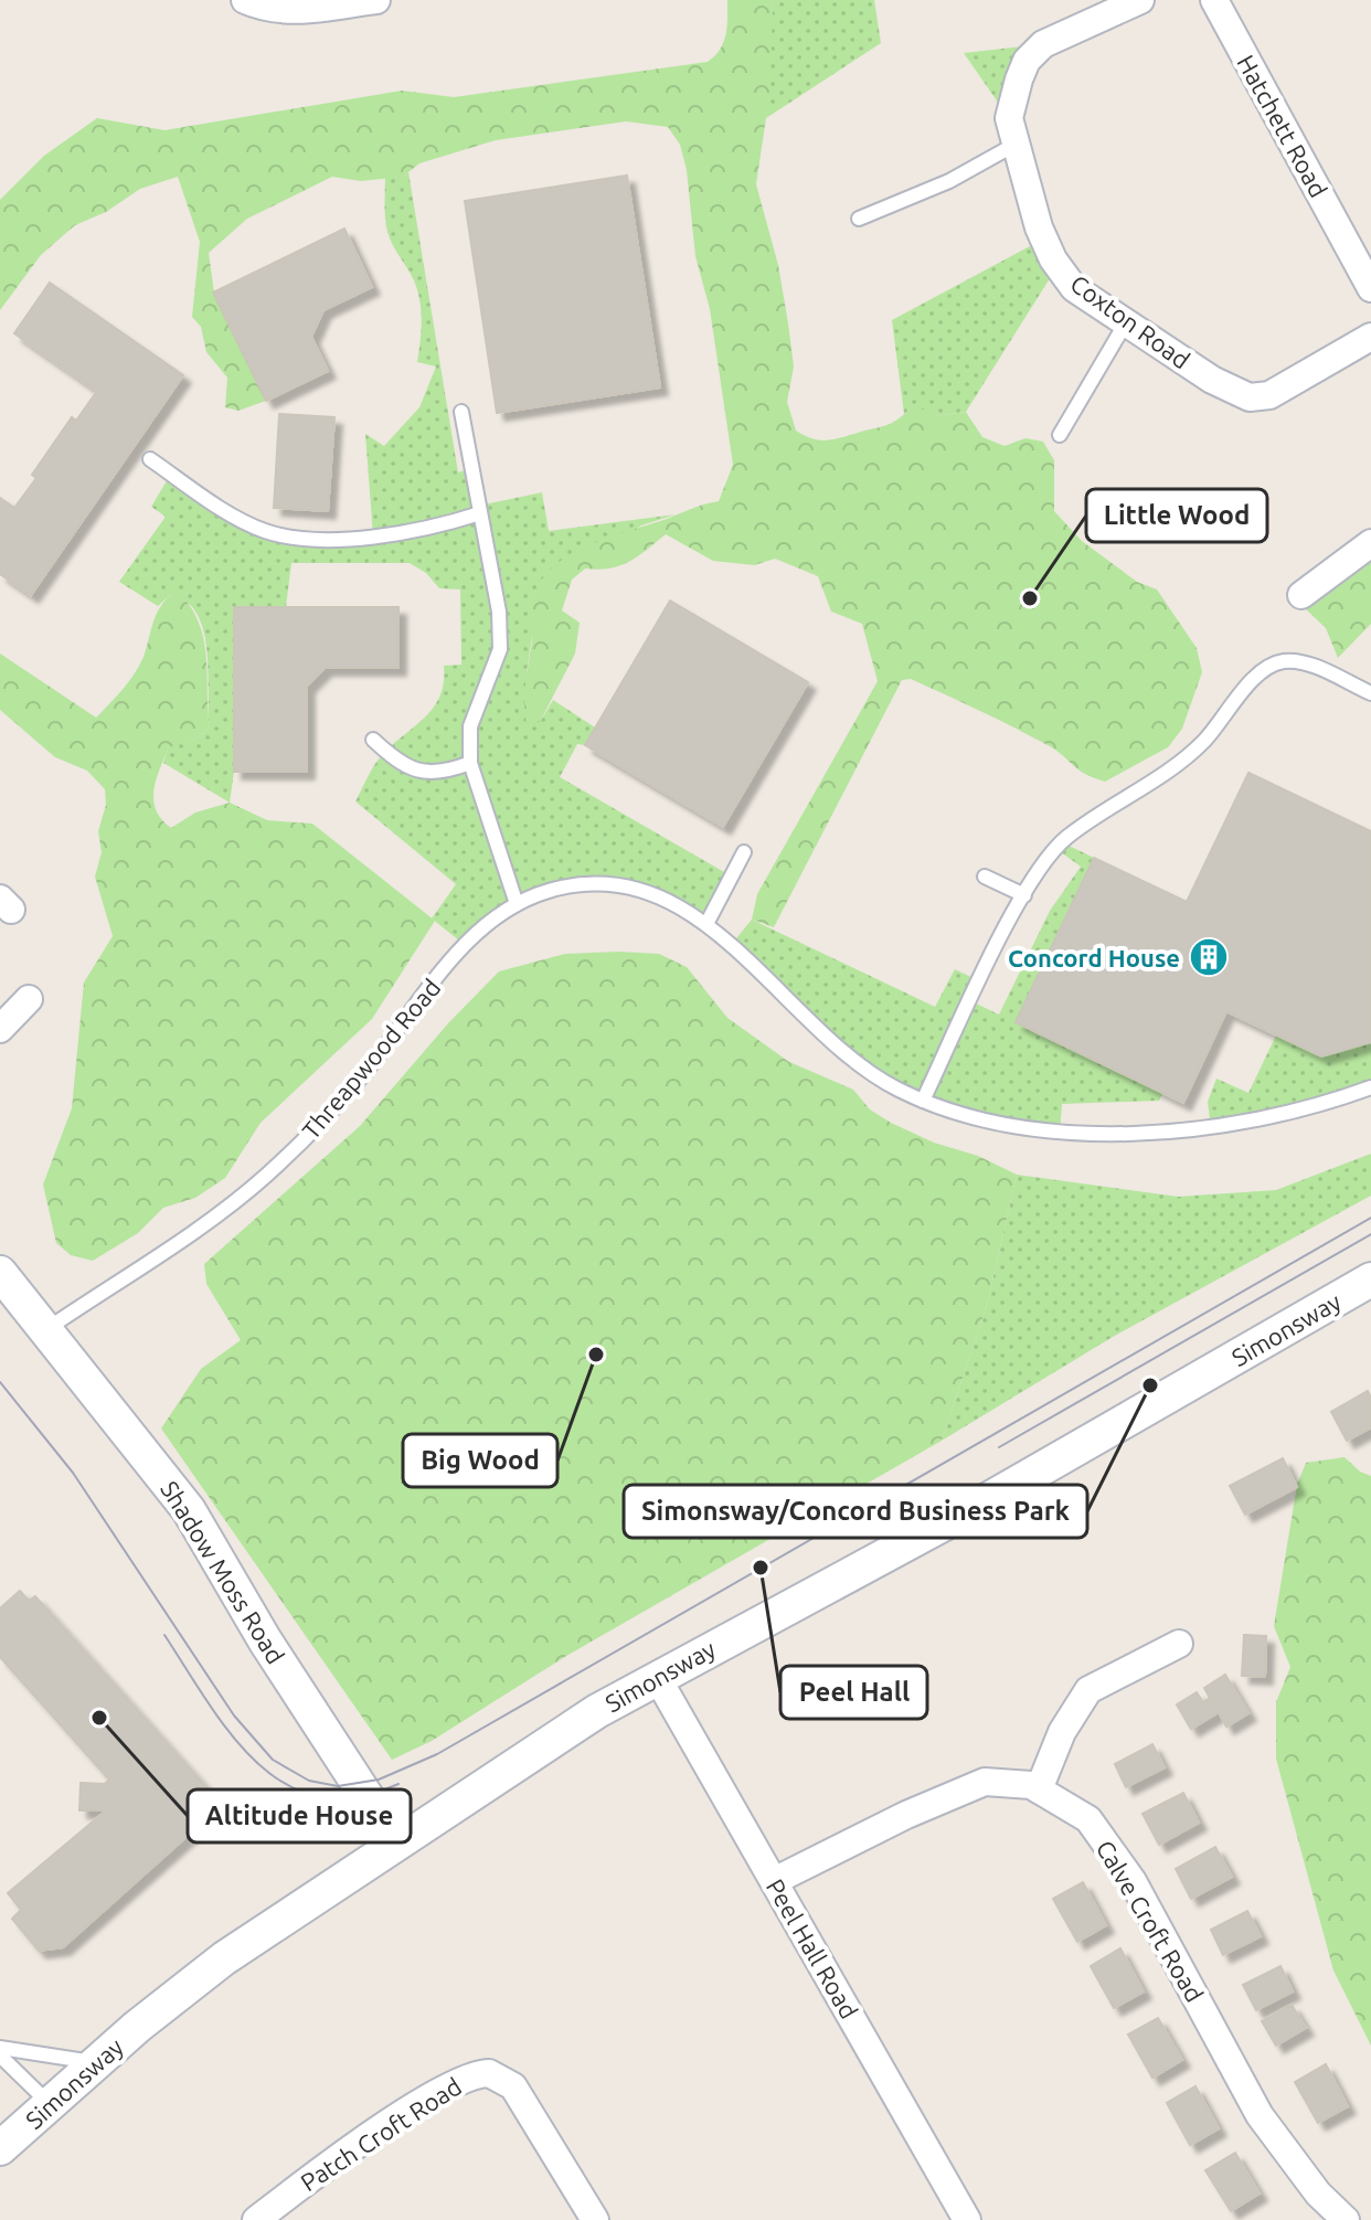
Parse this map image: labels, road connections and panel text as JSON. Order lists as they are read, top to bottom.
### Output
{
  "streets": {
    "street": [
      "Hatchett Road",
      "Coxton Road",
      "Simonsway",
      "Shadow Moss Road",
      "Calve Croft Road",
      "Peel Hall Road",
      "Patch Croft Road"
    ],
    "lane": ["Threapwood Road"]
  },
  "crossings": [
    ["Threapwood Road", "Shadow Moss Road"],
    ["Simonsway", "Shadow Moss Road"],
    ["Simonsway", "Peel Hall Road"],
    ["Calve Croft Road", "Peel Hall Road"]
  ],
  "places": {
    "other": [
      "Little Wood",
      "Big Wood",
      "Simonsway/Concord Business Park",
      "Peel Hall",
      "Altitude House"
    ],
    "building": ["Concord House"]
  }
}
